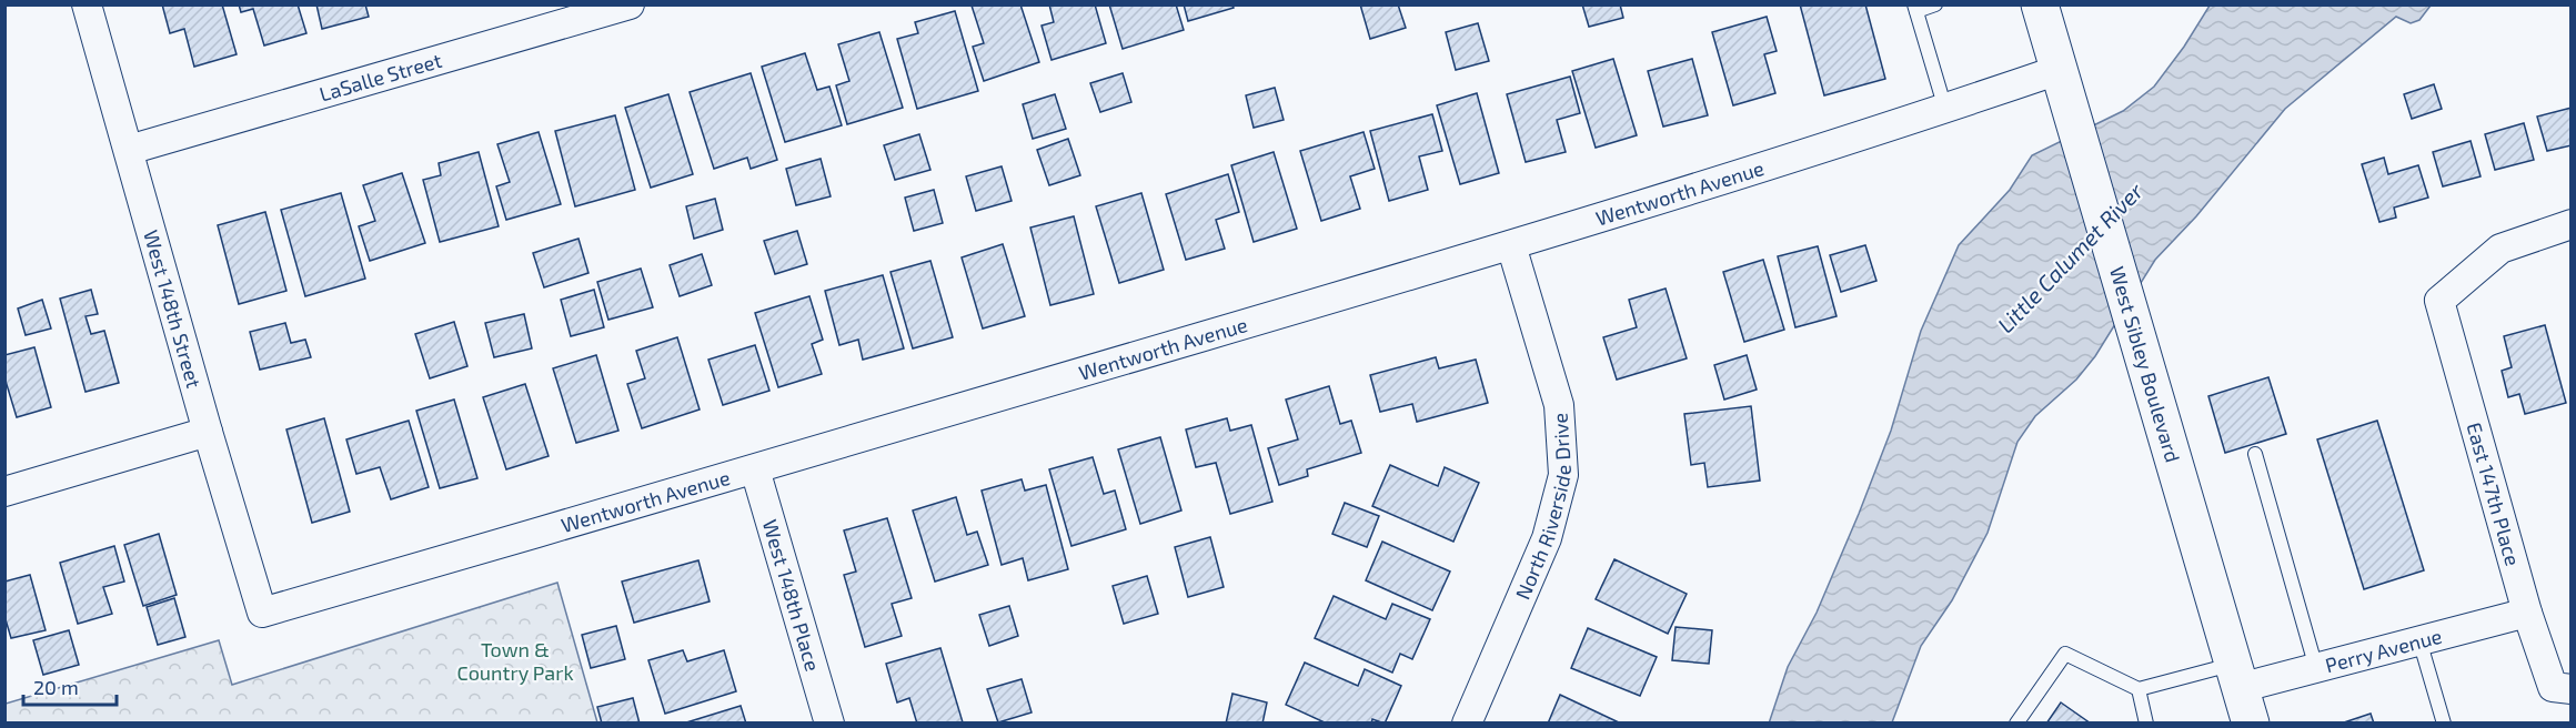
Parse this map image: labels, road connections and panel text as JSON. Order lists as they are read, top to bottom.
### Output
{
  "streets": {
    "main road": ["West Sibley Boulevard"],
    "street": [
      "LaSalle Street",
      "Wentworth Avenue",
      "West 148th Street",
      "East 147th Place",
      "North Riverside Drive",
      "West 148th Place",
      "Perry Avenue"
    ]
  },
  "crossings": [
    ["LaSalle Street", "West 148th Street"],
    ["Wentworth Avenue", "West 148th Street"],
    ["Wentworth Avenue", "West Sibley Boulevard"],
    ["Wentworth Avenue", "North Riverside Drive"],
    ["Wentworth Avenue", "West 148th Place"],
    ["West Sibley Boulevard", "Perry Avenue"],
    ["East 147th Place", "Perry Avenue"]
  ],
  "water": ["Little Calumet River"],
  "parks": ["Town & Country Park"],
  "scale_bar": "20 m"
}
